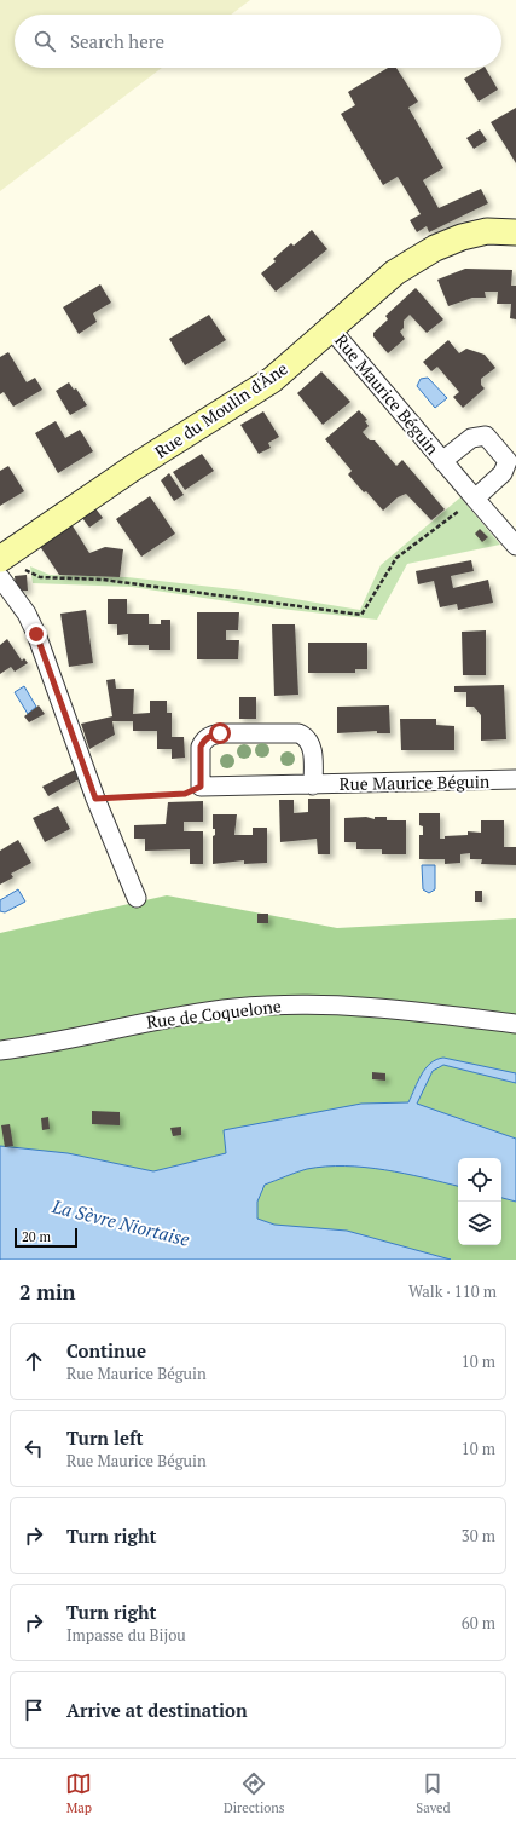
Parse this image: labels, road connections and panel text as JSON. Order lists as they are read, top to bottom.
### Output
{
  "streets": {
    "street": ["Rue Maurice Béguin", "Rue du Moulin d'Âne", "Rue de Coquelone"]
  },
  "crossings": [
    ["Rue Maurice Béguin", "Rue du Moulin d'Âne"]
  ],
  "water": ["La Sèvre Niortaise"],
  "scale_bar": "20 m",
  "page": {
    "search": "Search here",
    "scale": "20 m",
    "heading": ["2 min", "Walk · 110 m"],
    "list": [
      ["Continue", "Rue Maurice Béguin", "10 m"],
      ["Turn left", "Rue Maurice Béguin", "10 m"],
      ["Turn right", "30 m"],
      ["Turn right", "Impasse du Bijou", "60 m"],
      "Arrive at destination"
    ],
    "nav": ["Map", "Directions", "Saved"]
  }
}
